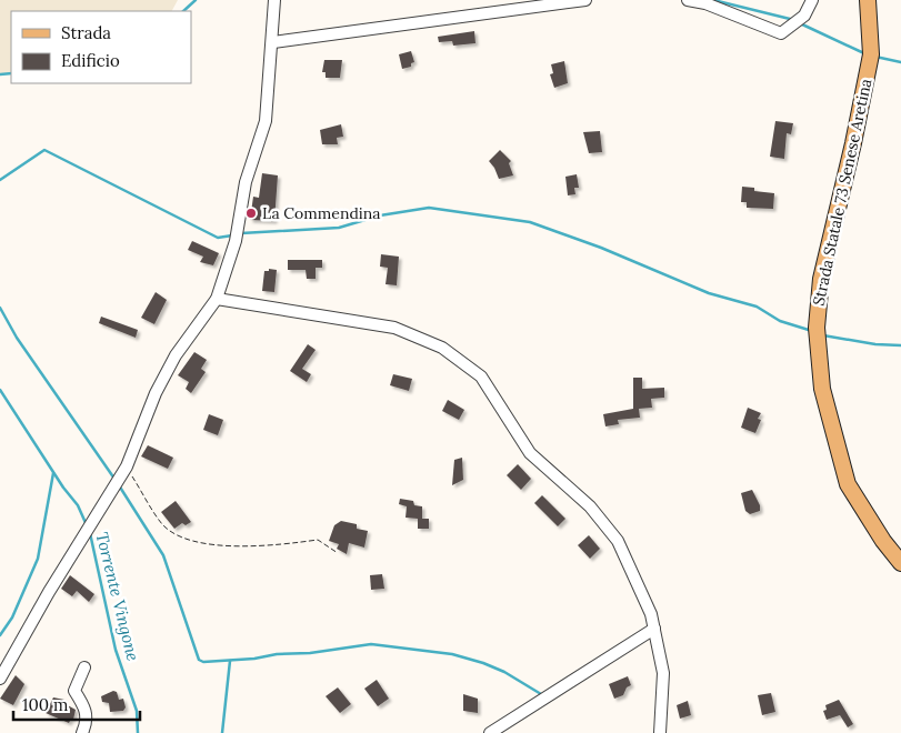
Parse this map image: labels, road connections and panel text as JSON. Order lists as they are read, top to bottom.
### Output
{
  "streets": {
    "main road": ["Strada Statale 73 Senese Aretina"]
  },
  "water": ["Torrente Vingone"],
  "places": ["La Commendina"],
  "legend": ["Strada", "Edificio"],
  "scale_bar": "100 m"
}
